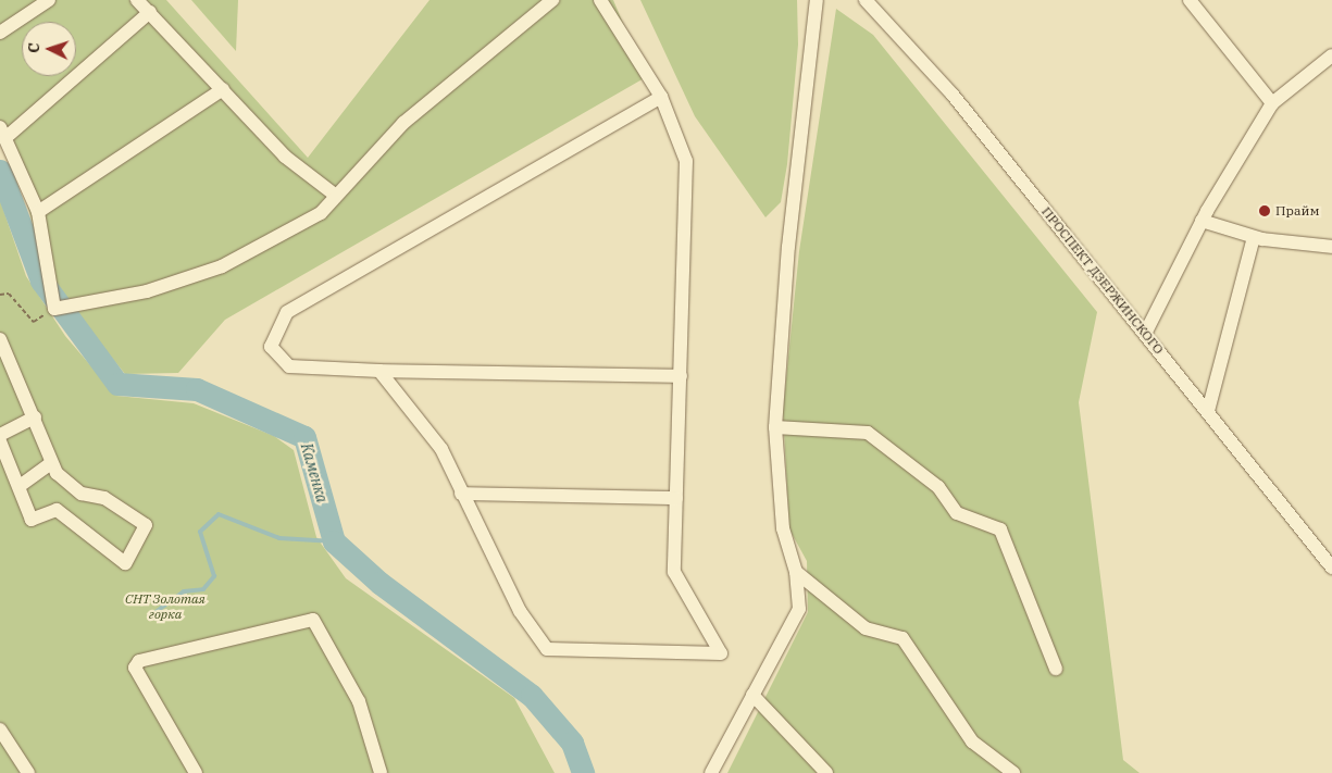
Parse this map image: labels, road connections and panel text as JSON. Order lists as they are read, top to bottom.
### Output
{
  "streets": {
    "street": ["ПРОСПЕКТ ДЗЕРЖИНСКОГО"]
  },
  "water": ["Каменка"],
  "parks": ["СНТ Золотая горка"],
  "places": ["Прайм"],
  "north": "left"
}
